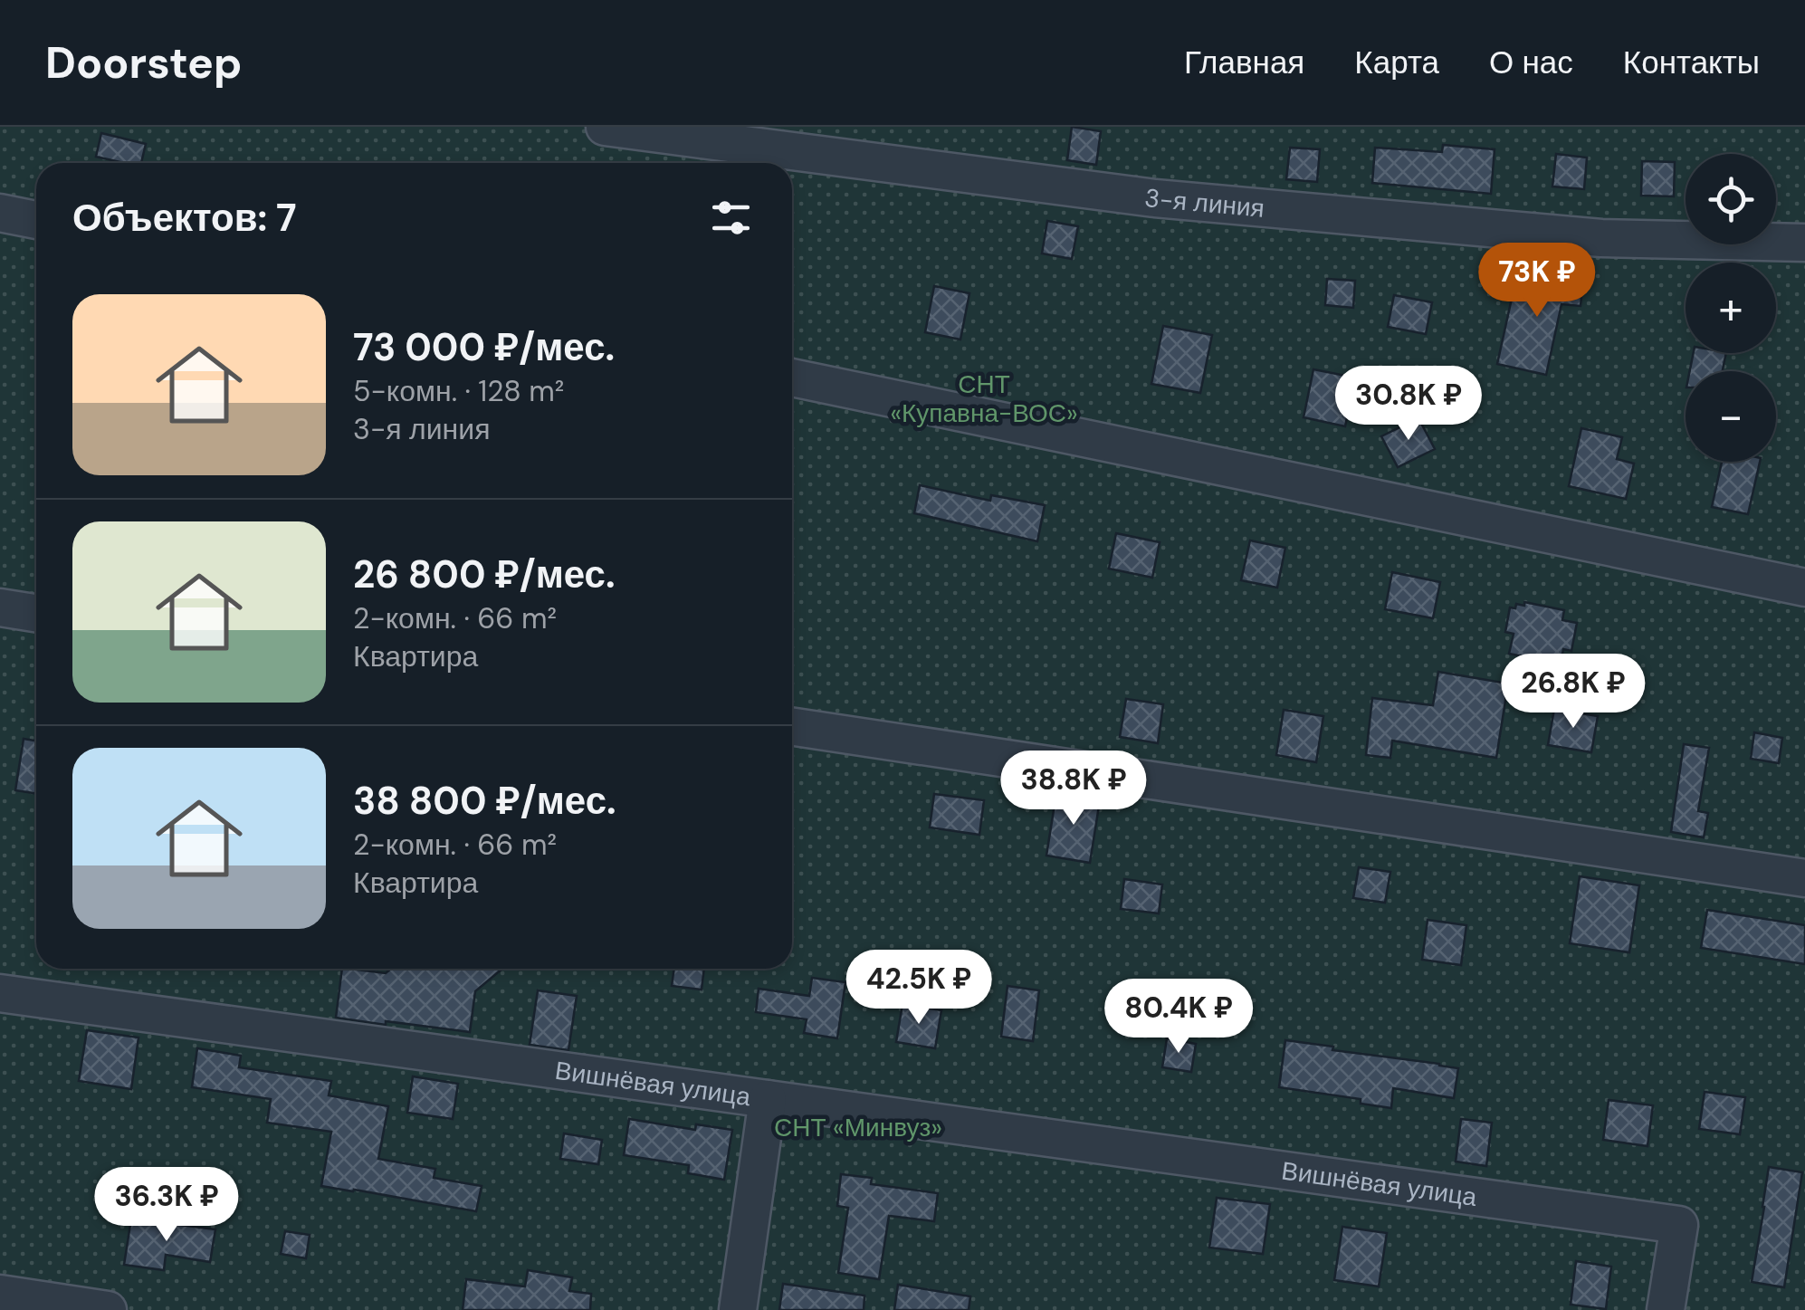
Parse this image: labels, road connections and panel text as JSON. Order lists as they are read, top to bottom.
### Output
{
  "streets": {
    "street": ["3-я линия", "Вишнёвая улица"]
  },
  "parks": ["СНТ «Купавна-ВОС»", "СНТ «Минвуз»"],
  "page": {
    "header": "Doorstep",
    "nav": [
      "Главная",
      "Карта",
      "О нас",
      "Контакты"
    ],
    "map_buttons": ["+", "−"],
    "heading": "Объектов: 7",
    "price": [
      "73K ₽",
      "30.8K ₽",
      "26.8K ₽",
      "38.8K ₽",
      "42.5K ₽",
      "80.4K ₽",
      "36.3K ₽"
    ],
    "list": [
      {
        "name": "73 000 ₽/мес.",
        "note": "5-комн. · 128 m² · 3-я линия"
      },
      {
        "name": "26 800 ₽/мес.",
        "note": "2-комн. · 66 m² · Квартира"
      },
      {
        "name": "38 800 ₽/мес.",
        "note": "2-комн. · 66 m² · Квартира"
      }
    ]
  }
}
